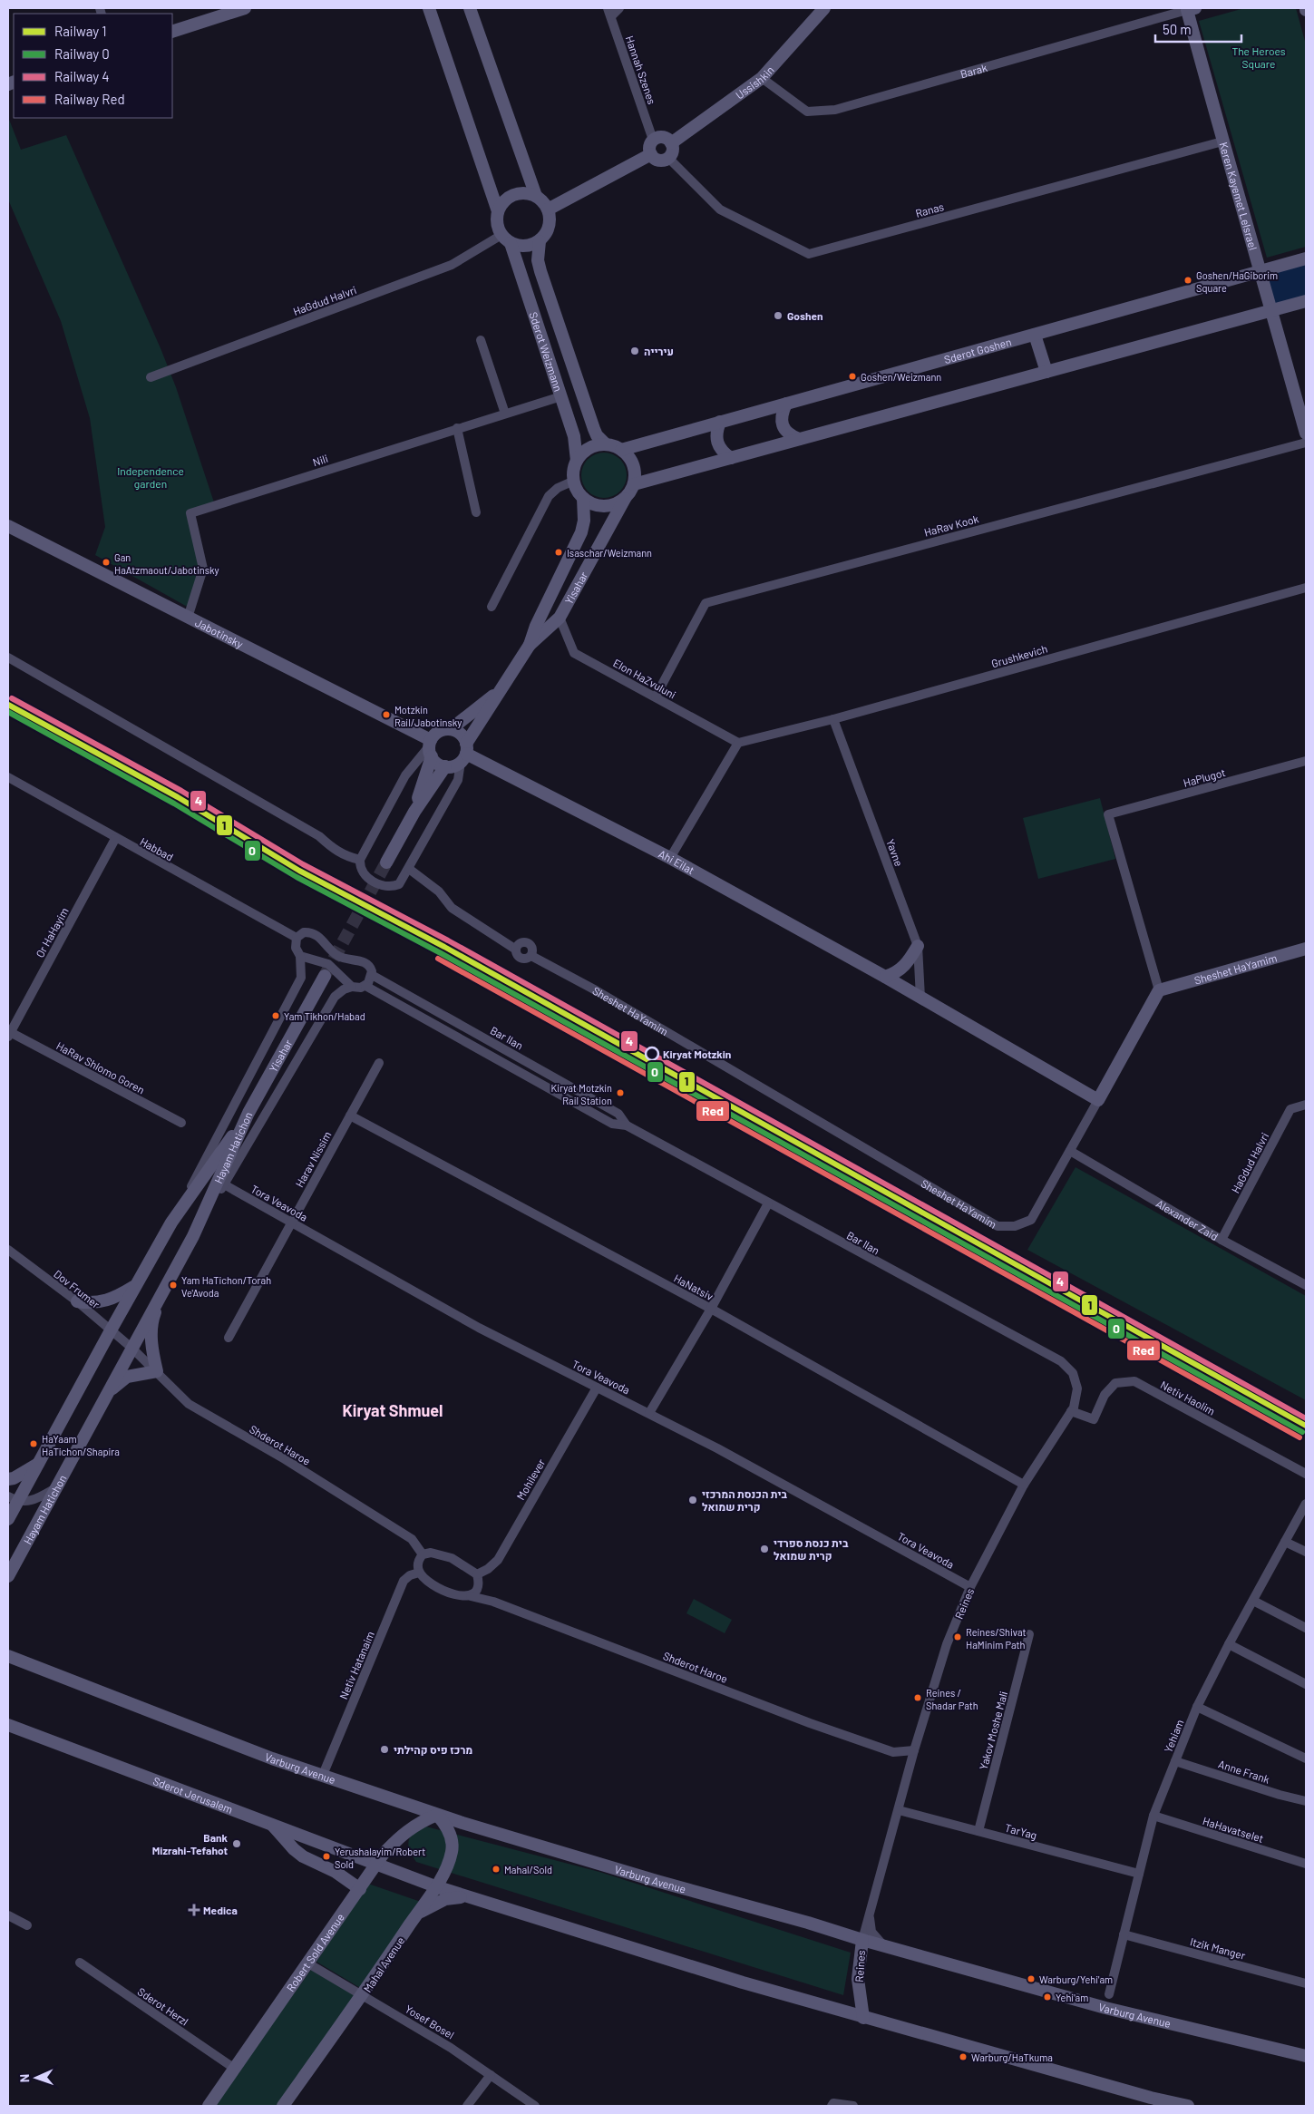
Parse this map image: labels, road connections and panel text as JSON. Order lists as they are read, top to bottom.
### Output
{
  "streets": {
    "street": [
      "Hannah Szenes",
      "Barak",
      "Ussishkin",
      "Keren Kayemet LeIsrael",
      "Ranas",
      "HaGdud HaIvri",
      "Sderot Weizmann",
      "Sderot Goshen",
      "Nili",
      "HaRav Kook",
      "Yisahar",
      "Jabotinsky",
      "Grushkevich",
      "Elon HaZvuluni",
      "HaPlugot",
      "Habbad",
      "Yavne",
      "Ahi Eilat",
      "Or HaHayim",
      "Sheshet HaYamim",
      "Bar Ilan",
      "HaRav Shlomo Goren",
      "Hayam Hatichon",
      "Harav Nissim",
      "Tora Veavoda",
      "Alexander Zaid",
      "HaNatsiv",
      "Dov Frumer",
      "Netiv Haolim",
      "Shderot Haroe",
      "Mohilever",
      "Reines",
      "Netiv Hatanaim",
      "Yakov Moshe Mali",
      "Yehiam",
      "Varburg Avenue",
      "Anne Frank",
      "Sderot Jerusalem",
      "HaHavatselet",
      "TarYag",
      "Itzik Manger",
      "Robert Sold Avenue",
      "Mahal Avenue",
      "Sderot Herzl",
      "Yosef Bosel"
    ]
  },
  "crossings": [
    ["Hannah Szenes", "Ussishkin"],
    ["Hannah Szenes", "Ranas"],
    ["Barak", "Ussishkin"],
    ["Barak", "Keren Kayemet LeIsrael"],
    ["Ussishkin", "Ranas"],
    ["Keren Kayemet LeIsrael", "Ranas"],
    ["Keren Kayemet LeIsrael", "Sderot Goshen"],
    ["HaGdud HaIvri", "Sderot Weizmann"],
    ["HaGdud HaIvri", "Alexander Zaid"],
    ["Sderot Weizmann", "Sderot Goshen"],
    ["Sderot Weizmann", "Nili"],
    ["Sderot Weizmann", "Yisahar"],
    ["Sderot Goshen", "Yisahar"],
    ["Nili", "Jabotinsky"],
    ["HaRav Kook", "Elon HaZvuluni"],
    ["Yisahar", "Jabotinsky"],
    ["Yisahar", "Elon HaZvuluni"],
    ["Yisahar", "Ahi Eilat"],
    ["Yisahar", "Hayam Hatichon"],
    ["Jabotinsky", "Ahi Eilat"],
    ["Grushkevich", "Elon HaZvuluni"],
    ["Grushkevich", "Yavne"],
    ["HaPlugot", "Sheshet HaYamim"],
    ["Habbad", "Or HaHayim"],
    ["Habbad", "Bar Ilan"],
    ["Or HaHayim", "HaRav Shlomo Goren"],
    ["Sheshet HaYamim", "Alexander Zaid"],
    ["Bar Ilan", "Reines"],
    ["Hayam Hatichon", "Dov Frumer"],
    ["Hayam Hatichon", "Shderot Haroe"],
    ["Harav Nissim", "Tora Veavoda"],
    ["Harav Nissim", "HaNatsiv"],
    ["Tora Veavoda", "Mohilever"],
    ["Tora Veavoda", "Reines"],
    ["HaNatsiv", "Reines"],
    ["Dov Frumer", "Shderot Haroe"],
    ["Netiv Haolim", "Reines"],
    ["Shderot Haroe", "Reines"],
    ["Shderot Haroe", "Netiv Hatanaim"],
    ["Reines", "Varburg Avenue"],
    ["Reines", "TarYag"],
    ["Netiv Hatanaim", "Varburg Avenue"],
    ["Yakov Moshe Mali", "TarYag"],
    ["Yehiam", "Anne Frank"],
    ["Yehiam", "HaHavatselet"],
    ["Yehiam", "TarYag"],
    ["Yehiam", "Itzik Manger"],
    ["Varburg Avenue", "Robert Sold Avenue"],
    ["Varburg Avenue", "Mahal Avenue"],
    ["Sderot Jerusalem", "Robert Sold Avenue"],
    ["Robert Sold Avenue", "Mahal Avenue"],
    ["Robert Sold Avenue", "Sderot Herzl"],
    ["Robert Sold Avenue", "Yosef Bosel"],
    ["Mahal Avenue", "Yosef Bosel"]
  ],
  "districts": ["Kiryat Shmuel"],
  "parks": ["The Heroes Square", "Independence garden"],
  "places": {
    "other": [
      "Goshen/HaGiborim Square",
      "Goshen",
      "עירייה",
      "Goshen/Weizmann",
      "Isaschar/Weizmann",
      "Gan HaAtzmaout/Jabotinsky",
      "Motzkin Rail/Jabotinsky",
      "Yam Tikhon/Habad",
      "Kiryat Motzkin",
      "Kiryat Motzkin Rail Station",
      "Yam HaTichon/Torah Ve'Avoda",
      "HaYaam HaTichon/Shapira",
      "בית הכנסת המרכזי קרית שמואל",
      "בית כנסת ספרדי קרית שמואל",
      "Reines/Shivat HaMinim Path",
      "Reines / Shadar Path",
      "מרכז פיס קהילתי",
      "Bank Mizrahi-Tefahot",
      "Yerushalayim/Robert Sold",
      "Mahal/Sold",
      "Warburg/Yehi'am",
      "Yehi'am",
      "Warburg/HaTkuma"
    ],
    "health": ["Medica"]
  },
  "lines": [
    "rail line 4",
    "rail line 1",
    "rail line 0",
    "rail line Red"
  ],
  "legend": [
    "Railway 1",
    "Railway 0",
    "Railway 4",
    "Railway Red"
  ],
  "scale_bar": "50 m",
  "north": "left"
}
